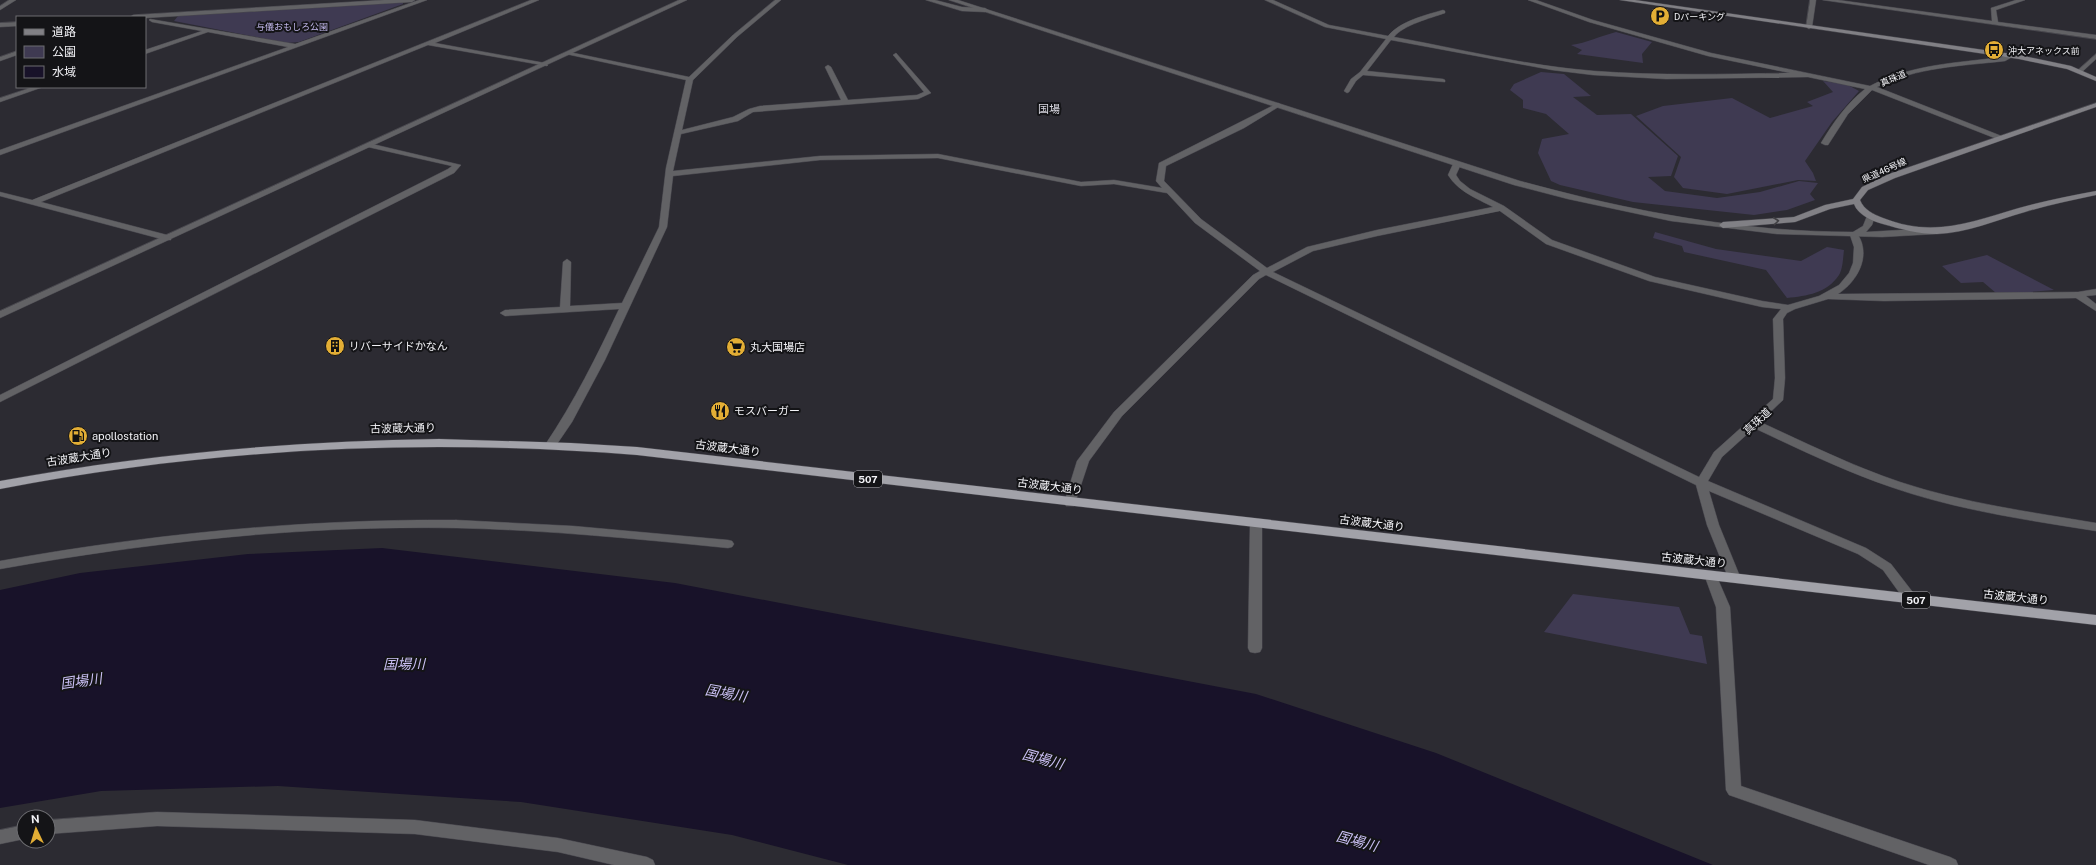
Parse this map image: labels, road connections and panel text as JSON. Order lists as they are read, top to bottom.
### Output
{
  "streets": {
    "highway": ["古波蔵大通り", "507"],
    "main road": ["県道46号線"],
    "street": ["真珠道"]
  },
  "districts": ["国場"],
  "water": ["国場川"],
  "parks": ["与儀おもしろ公園"],
  "places": {
    "parking": ["Dパーキング"],
    "bus stop": ["沖大アネックス前"],
    "building": ["リバーサイドかなん"],
    "supermarket": ["丸大国場店"],
    "restaurant": ["モスバーガー"],
    "fuel station": ["apollostation"]
  },
  "legend": ["道路", "公園", "水域"],
  "north": "top"
}
